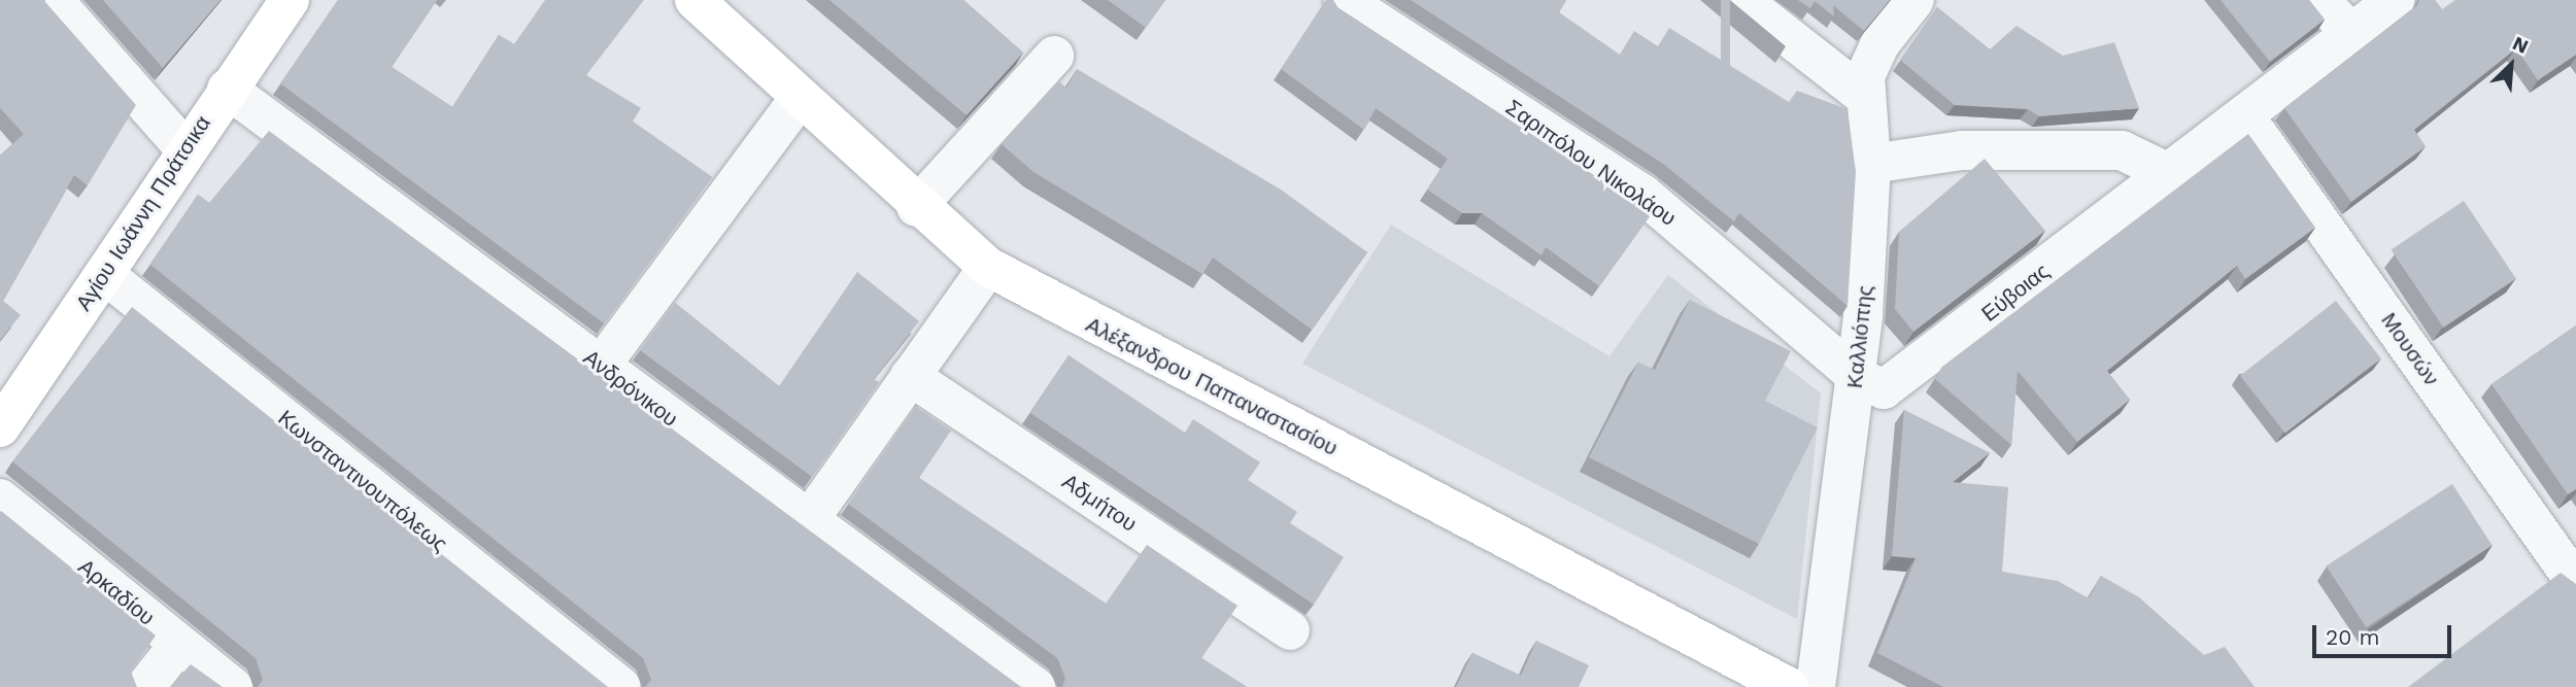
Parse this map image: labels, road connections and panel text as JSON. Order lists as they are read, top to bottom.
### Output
{
  "streets": {
    "main road": ["Αγίου Ιωάννη Πράτσικα", "Αλέξανδρου Παπαναστασίου"],
    "street": [
      "Σαριπόλου Νικολάου",
      "Εύβοιας",
      "Καλλιόπης",
      "Μουσών",
      "Ανδρόνικου",
      "Κωνσταντινουπόλεως",
      "Αδμήτου",
      "Αρκαδίου"
    ]
  },
  "crossings": [
    ["Σαριπόλου Νικολάου", "Εύβοιας"],
    ["Σαριπόλου Νικολάου", "Καλλιόπης"],
    ["Αγίου Ιωάννη Πράτσικα", "Ανδρόνικου"],
    ["Αγίου Ιωάννη Πράτσικα", "Κωνσταντινουπόλεως"],
    ["Εύβοιας", "Καλλιόπης"],
    ["Εύβοιας", "Μουσών"]
  ],
  "scale_bar": "20 m",
  "north": "top right"
}
